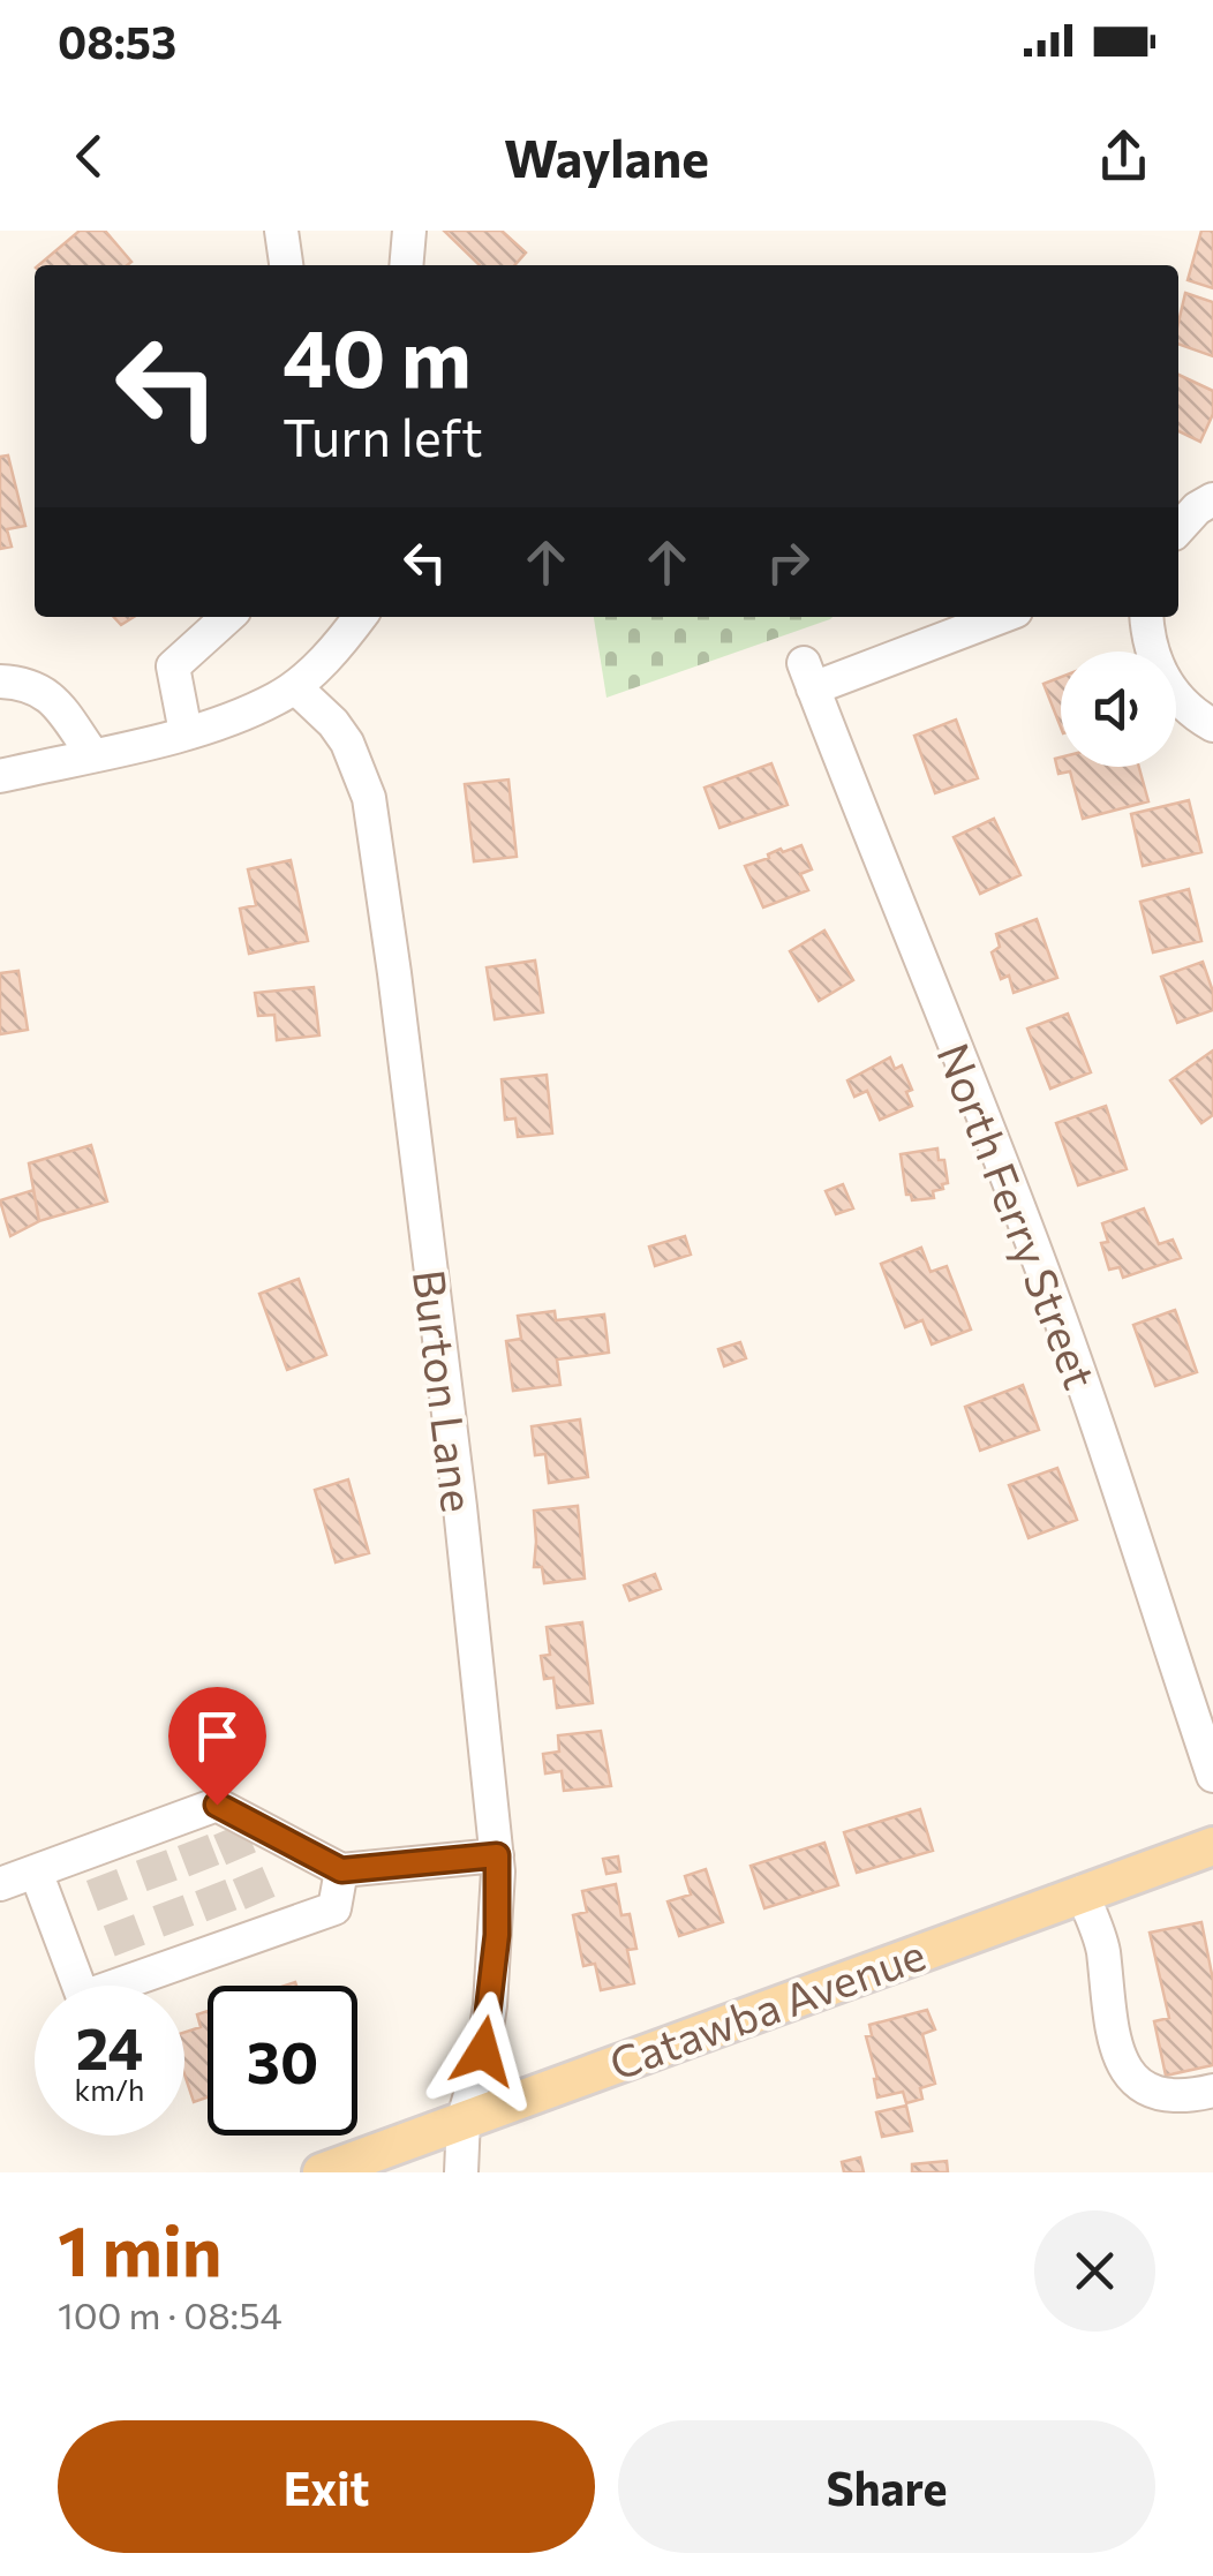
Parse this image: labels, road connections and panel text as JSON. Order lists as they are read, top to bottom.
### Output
{
  "streets": {
    "main road": ["Catawba Avenue"],
    "street": ["North Ferry Street", "Burton Lane"]
  },
  "crossings": [
    ["Burton Lane", "Catawba Avenue"]
  ],
  "page": {
    "status": "08:53",
    "header": "Waylane",
    "turn": ["40 m", "Turn left"],
    "speed": "24 km/h",
    "limit": "30",
    "heading": ["1 min", "100 m · 08:54"],
    "buttons": ["Exit", "Share"]
  }
}
